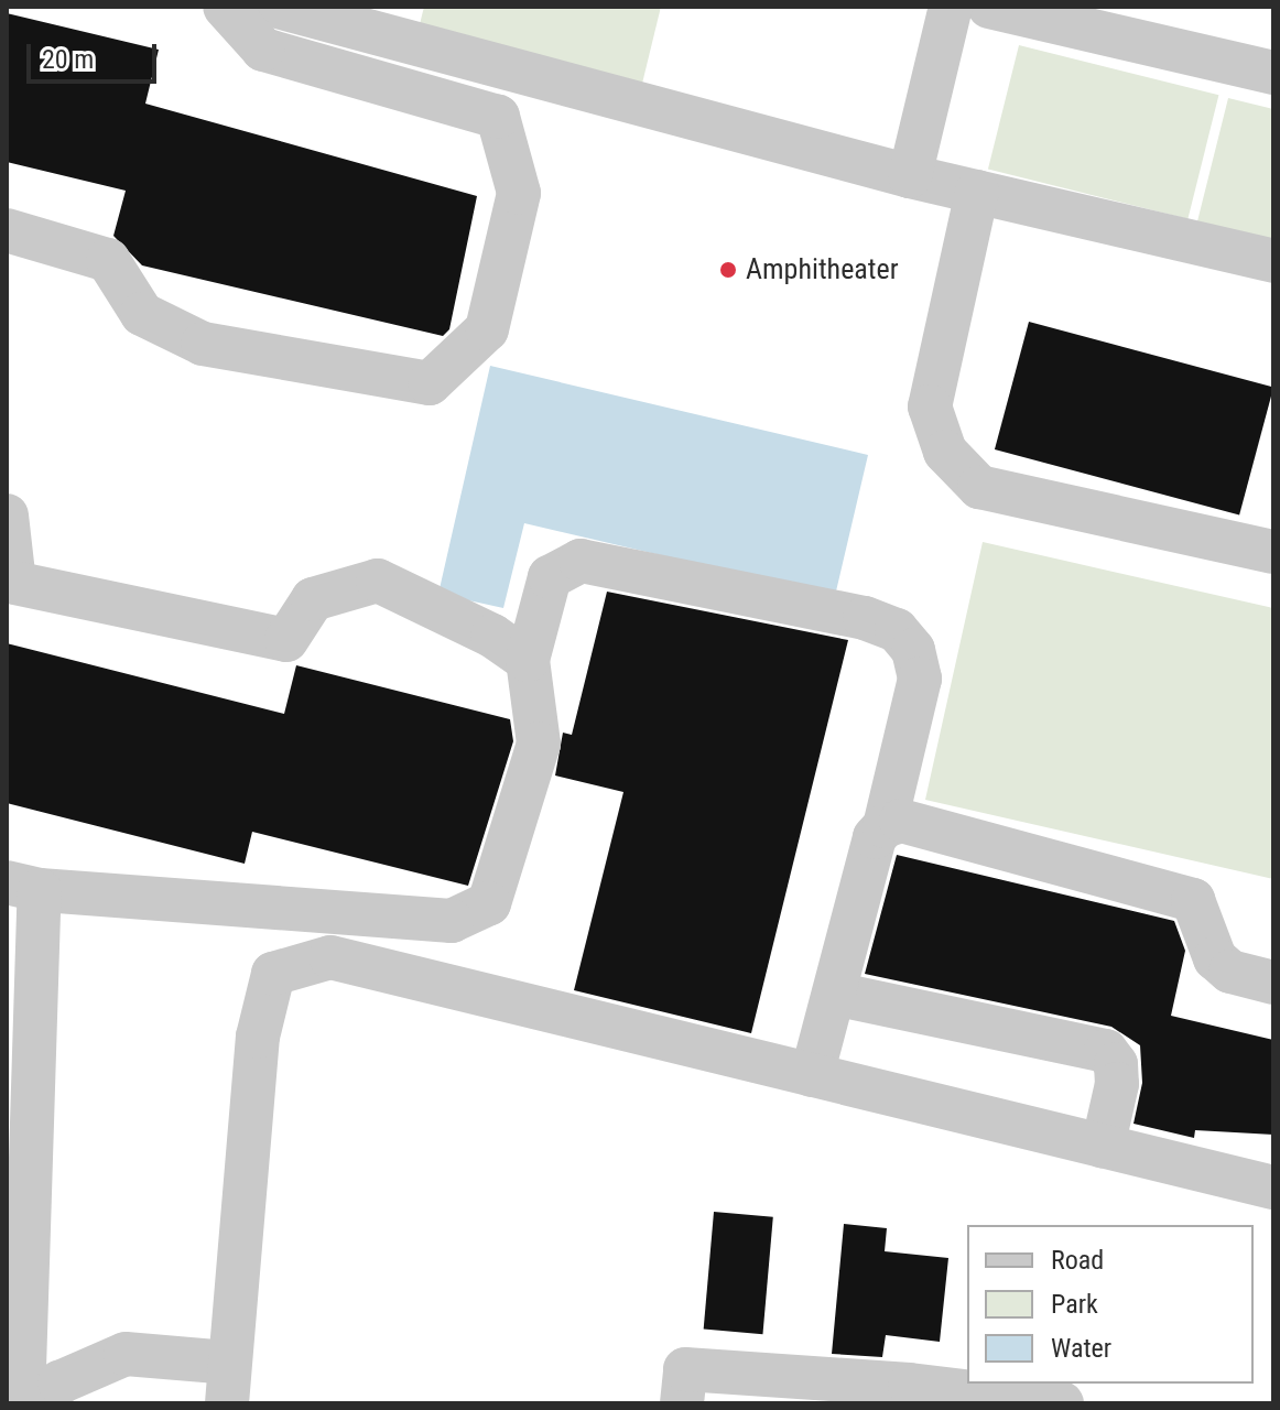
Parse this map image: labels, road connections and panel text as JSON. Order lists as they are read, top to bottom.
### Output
{
  "places": ["Amphitheater"],
  "legend": ["Road", "Park", "Water"],
  "scale_bar": "20 m"
}
